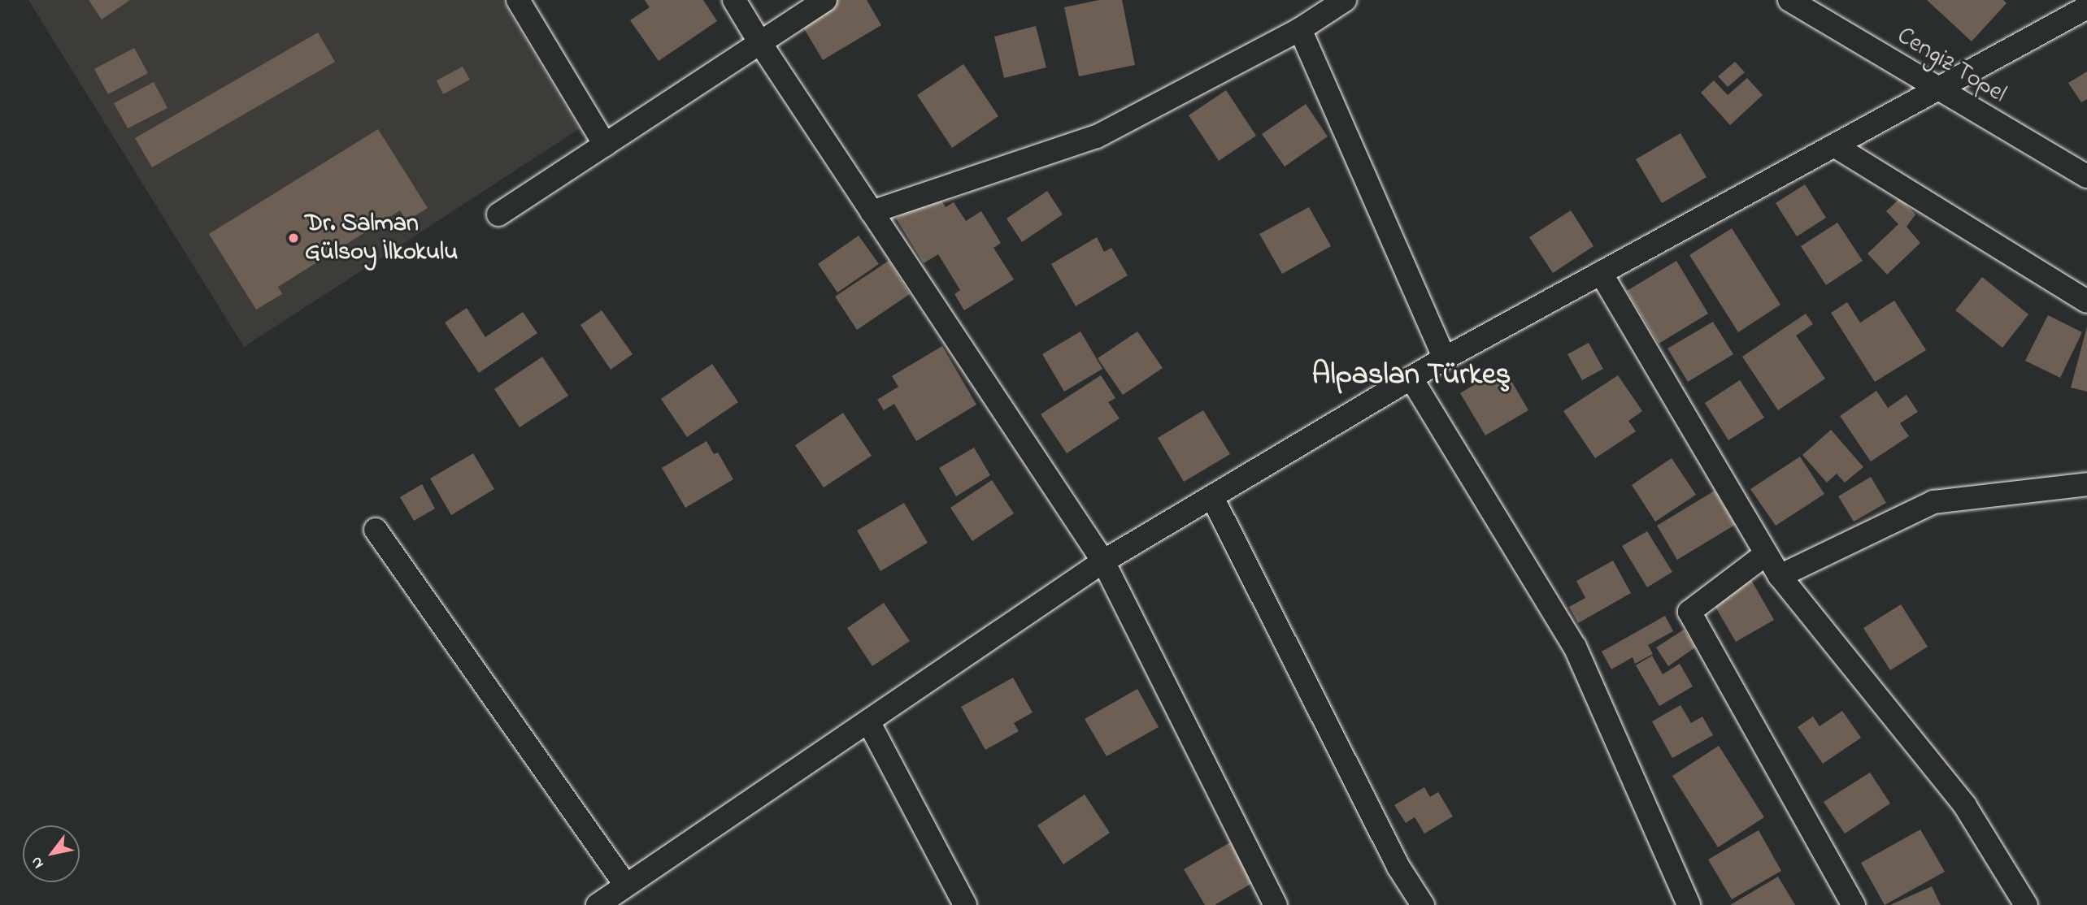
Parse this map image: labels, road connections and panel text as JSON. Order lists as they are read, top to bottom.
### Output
{
  "streets": {
    "street": ["Cengiz Topel"]
  },
  "districts": ["Alpaslan Türkeş"],
  "places": ["Dr. Salman Gülsoy İlkokulu"],
  "north": "bottom left"
}
